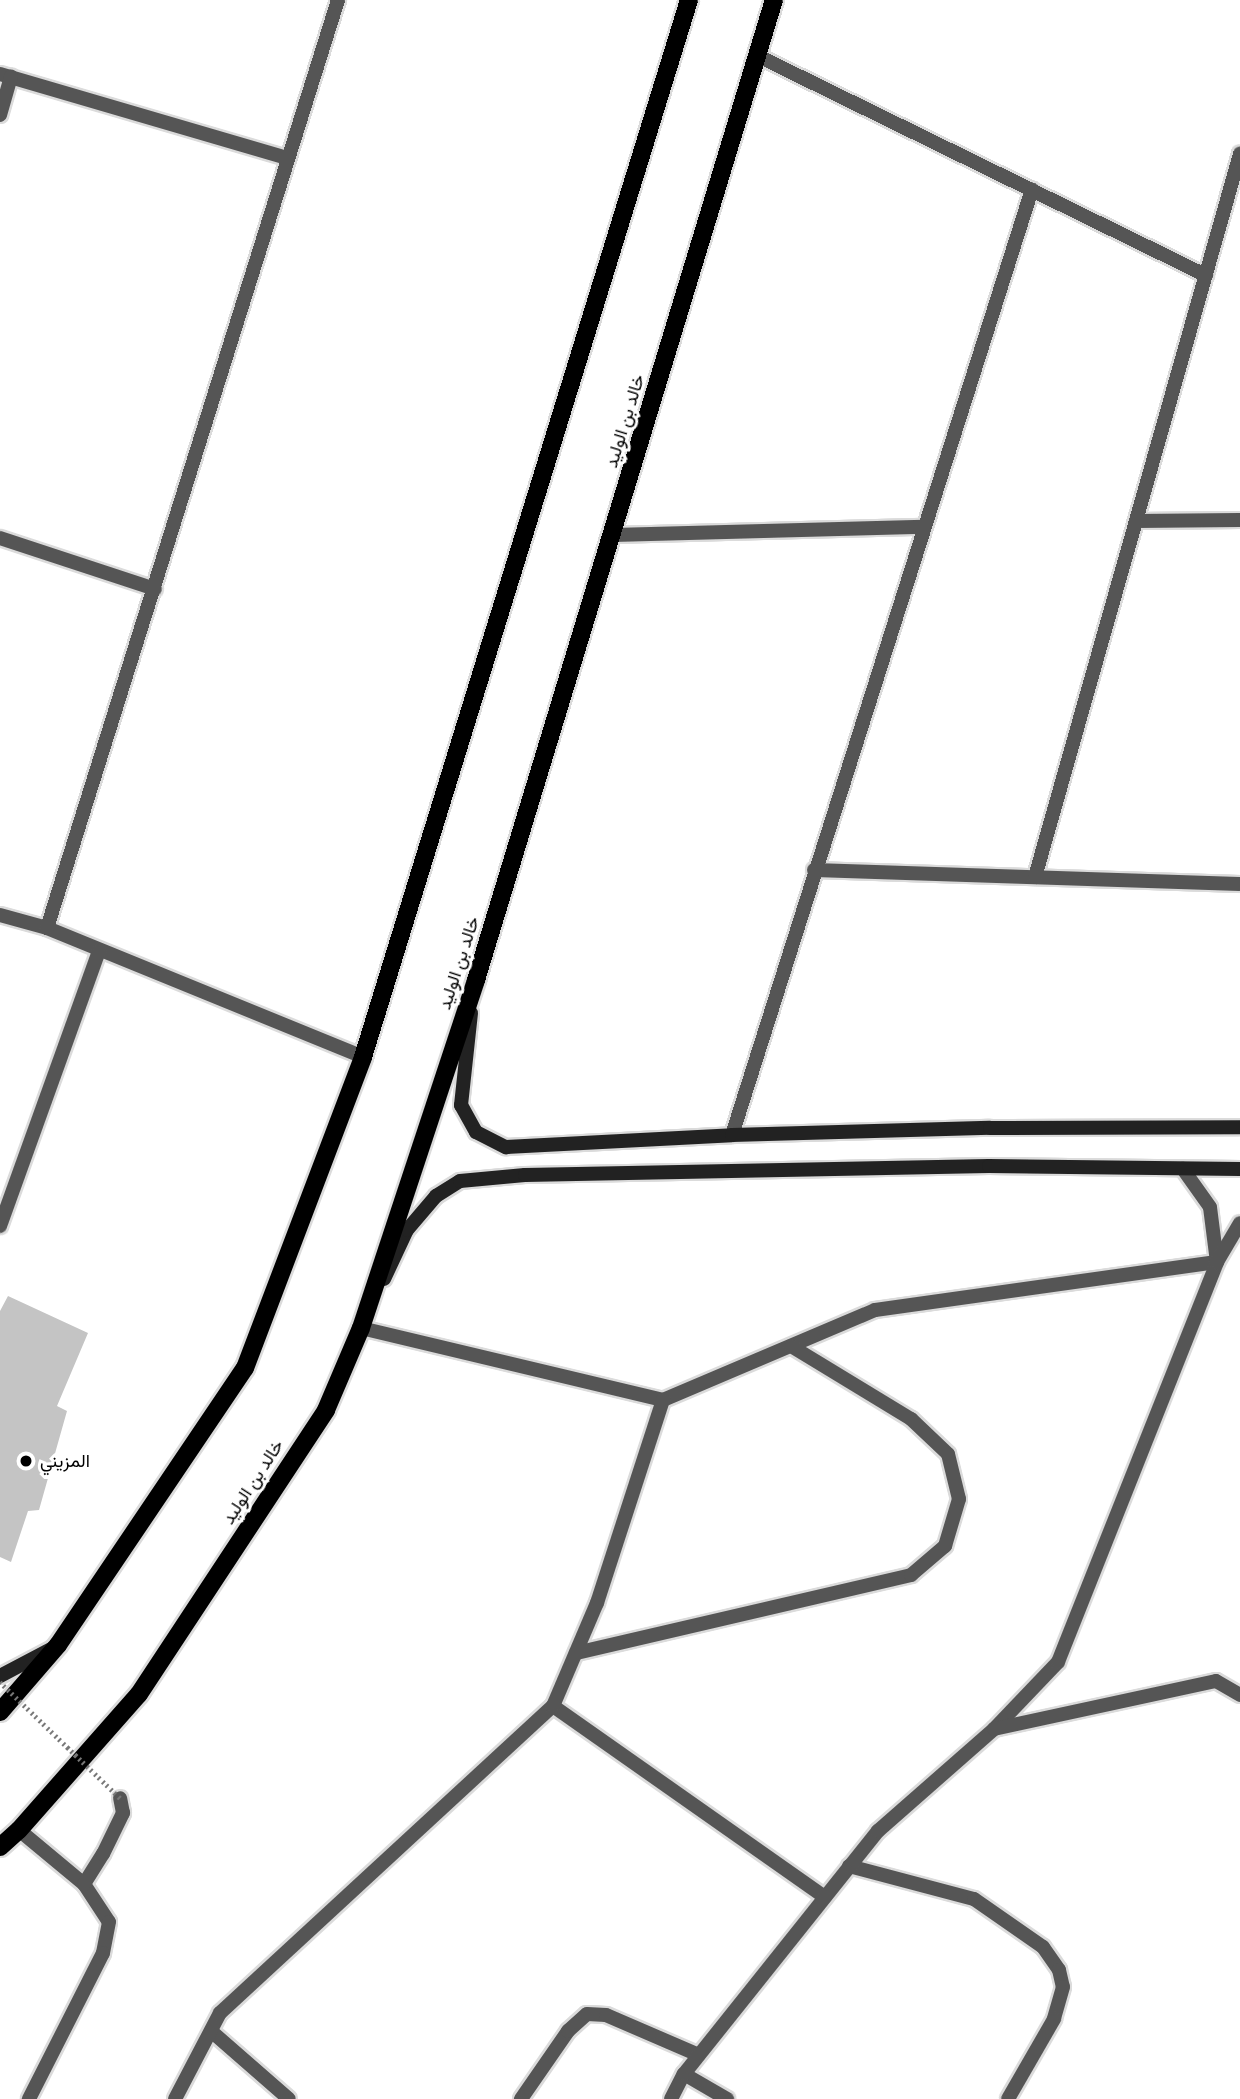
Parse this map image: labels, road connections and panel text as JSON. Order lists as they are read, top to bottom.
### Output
{
  "streets": {
    "main road": ["خالد بن الوليد"]
  },
  "places": ["المزيني"]
}
